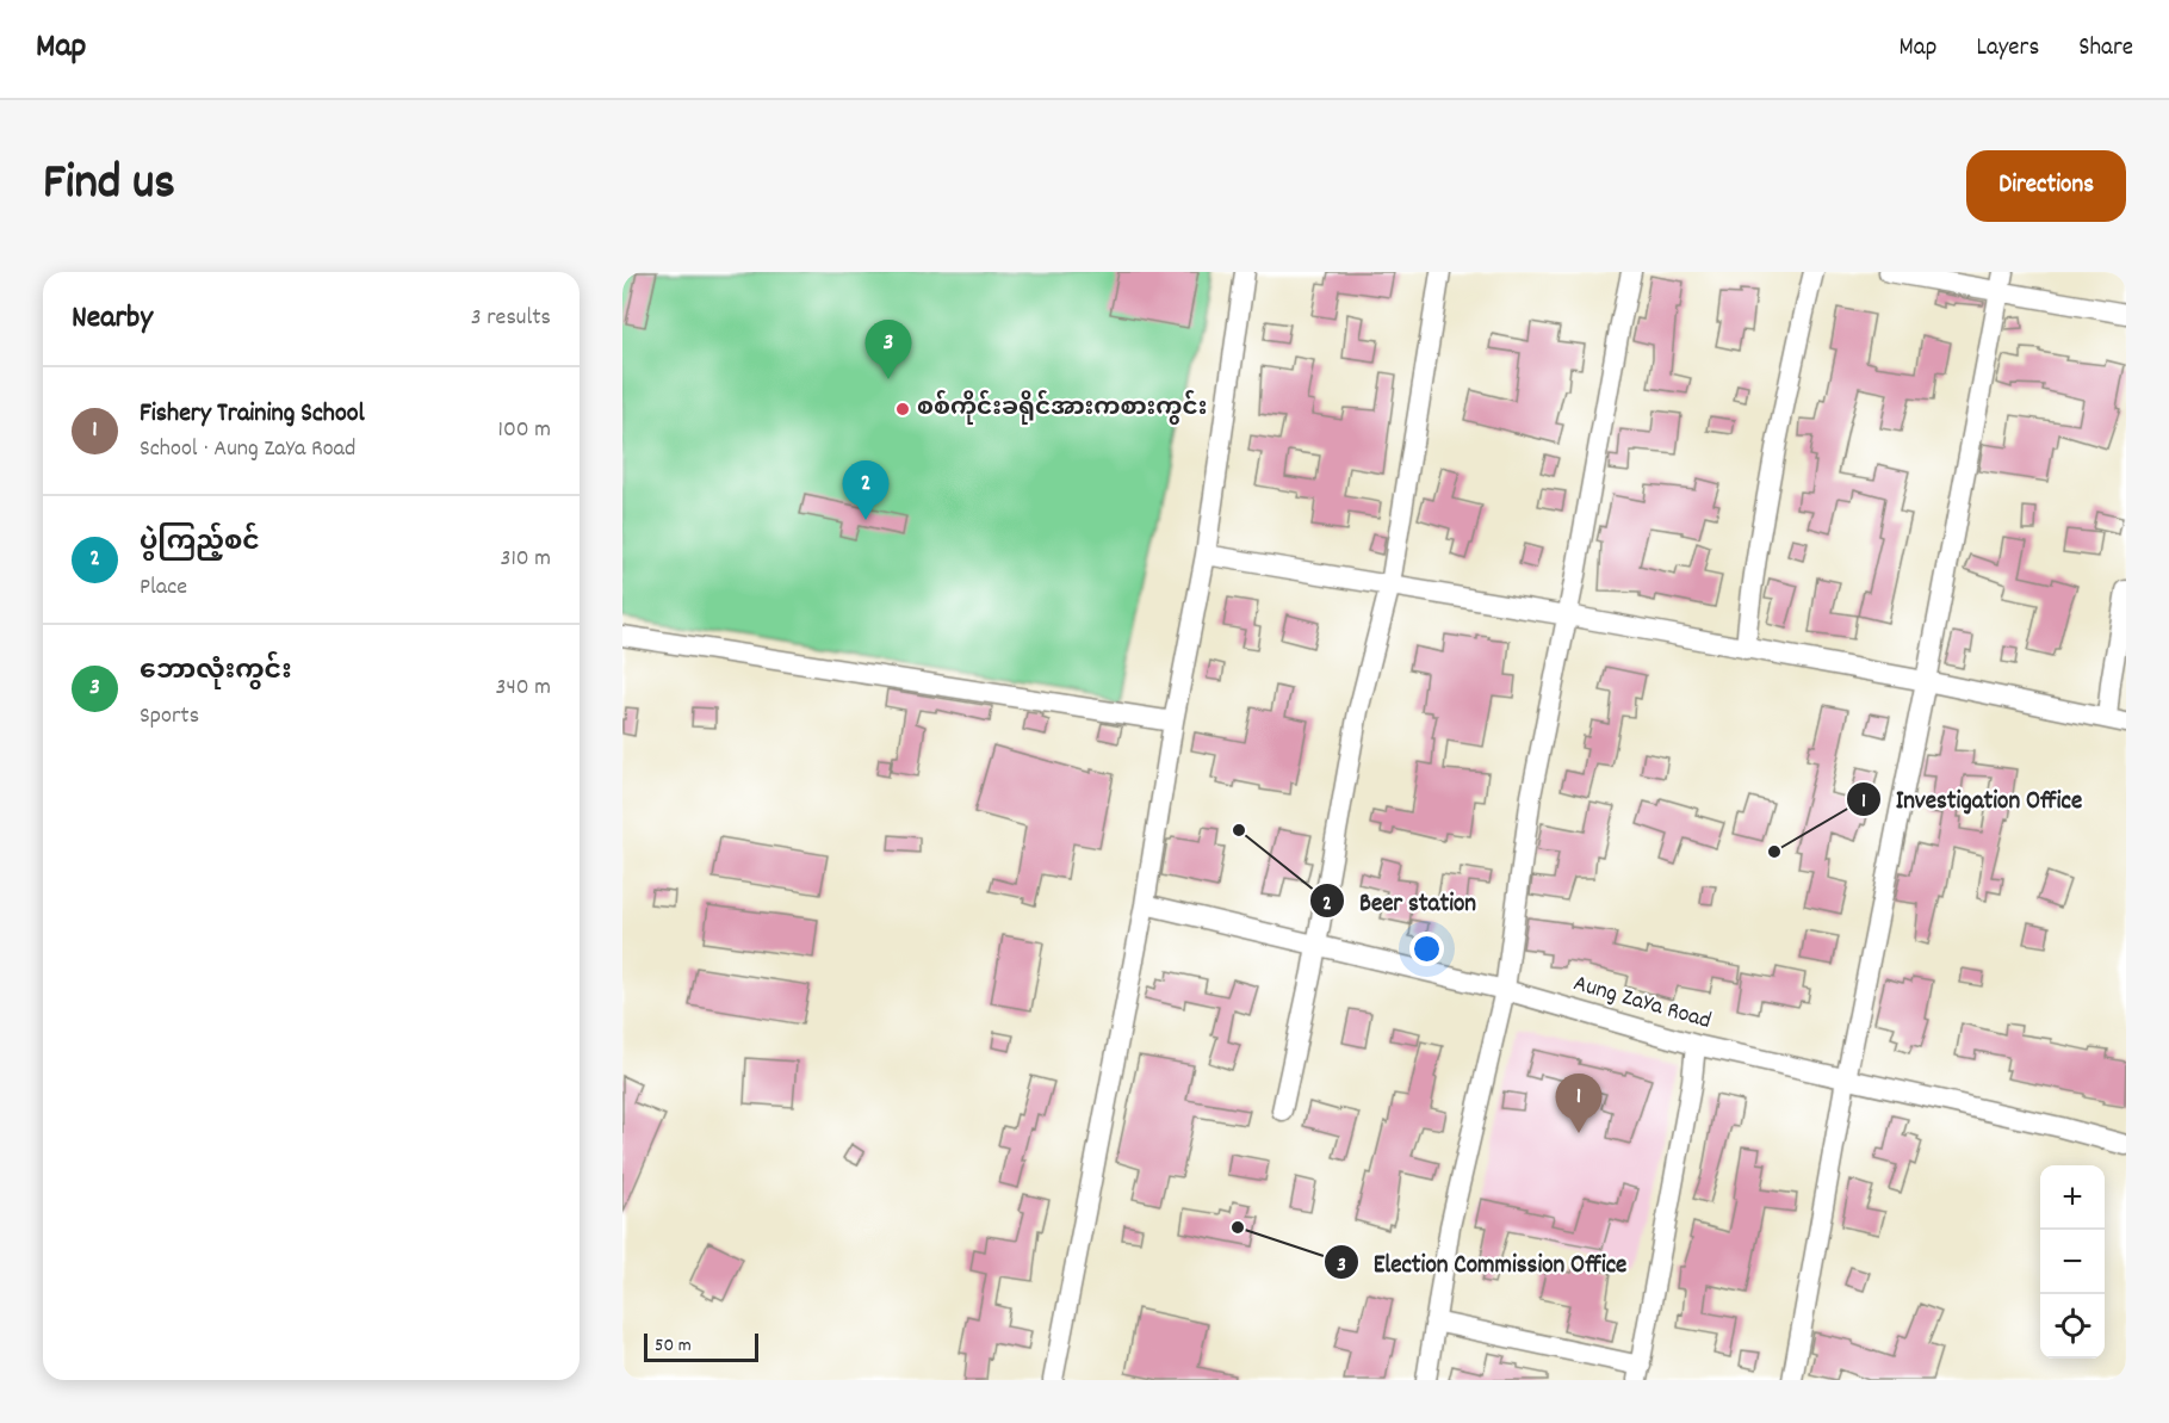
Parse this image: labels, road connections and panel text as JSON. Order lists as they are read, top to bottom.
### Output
{
  "streets": {
    "street": ["Aung ZaYa Road"]
  },
  "places": [
    "စစ်ကိုင်းခရိုင်အားကစားကွင်း",
    "Beer station",
    "Investigation Office",
    "Election Commission Office"
  ],
  "scale_bar": "50 m",
  "page": {
    "header": "Map",
    "nav": ["Map", "Layers", "Share"],
    "title": "Find us",
    "buttons": "Directions",
    "heading": ["Nearby", "3 results"],
    "pins": ["3", "2", "1"],
    "list": [
      {
        "mark": "1",
        "name": "Fishery Training School",
        "note": "School · Aung ZaYa Road",
        "value": "100 m"
      },
      {
        "mark": "2",
        "name": "ပွဲကြည့်စင်",
        "note": "Place",
        "value": "310 m"
      },
      {
        "mark": "3",
        "name": "ဘောလုံးကွင်း",
        "note": "Sports",
        "value": "340 m"
      }
    ],
    "map_buttons": ["+", "−"],
    "scale": "50 m"
  }
}
